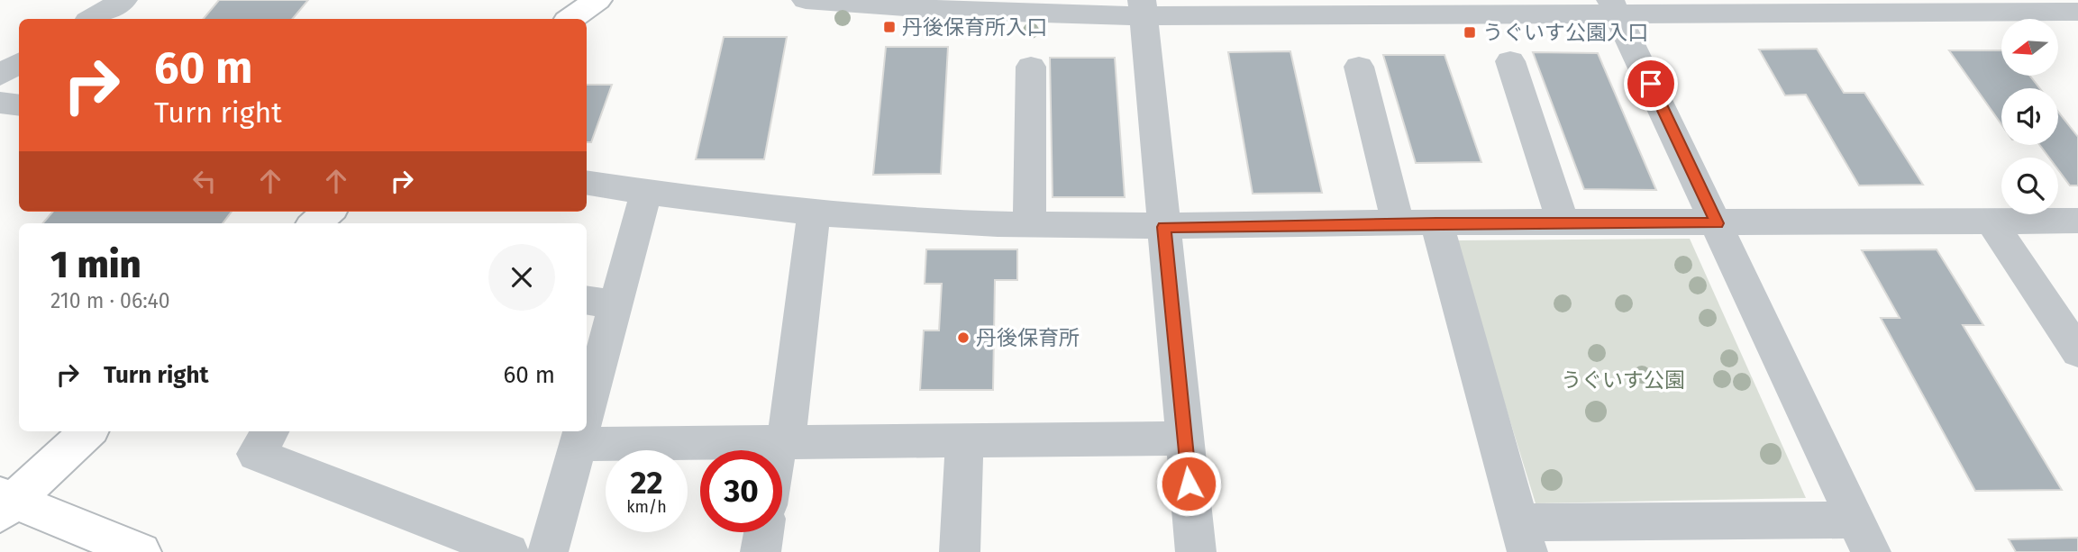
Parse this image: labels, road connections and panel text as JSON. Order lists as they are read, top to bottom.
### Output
{
  "parks": ["うぐいす公園"],
  "places": {
    "transit": ["丹後保育所入口", "うぐいす公園入口"],
    "other": ["丹後保育所"]
  },
  "north": "left",
  "page": {
    "turn": ["60 m", "Turn right"],
    "heading": ["1 min", "210 m · 06:40"],
    "list": [
      {
        "name": "Turn right",
        "value": "60 m"
      }
    ],
    "speed": "22 km/h",
    "limit": "30"
  }
}
